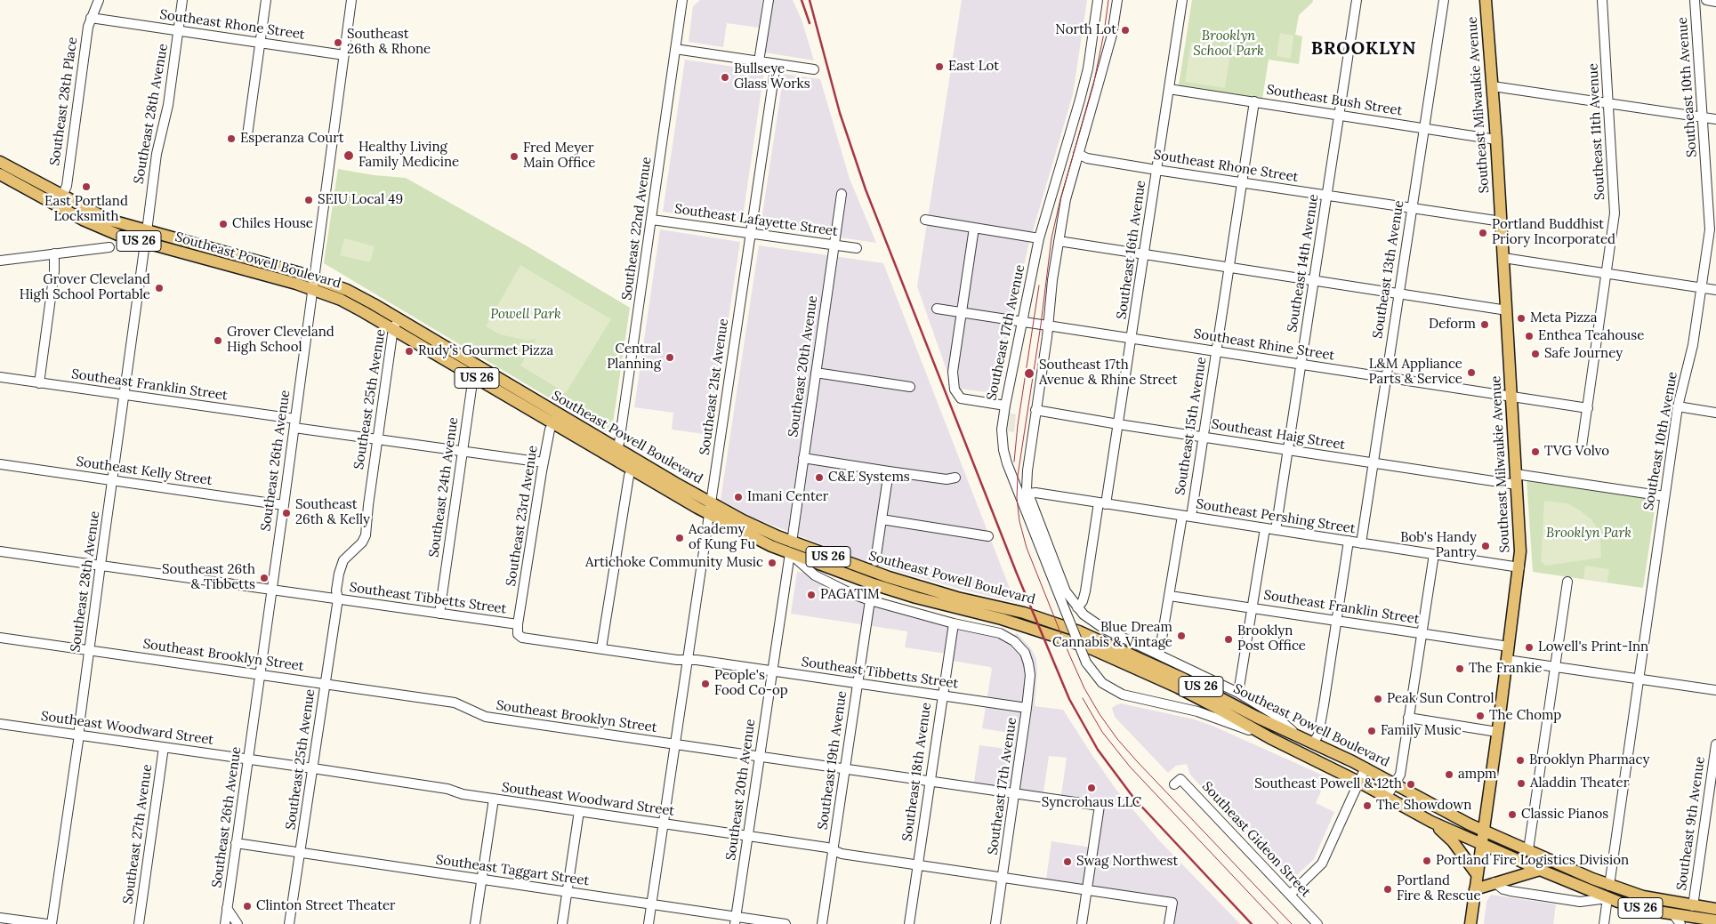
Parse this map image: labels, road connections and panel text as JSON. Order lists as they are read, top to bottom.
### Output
{
  "streets": {
    "main road": ["Southeast Milwaukie Avenue", "US 26", "Southeast Powell Boulevard"],
    "street": [
      "Southeast Rhone Street",
      "Southeast 10th Avenue",
      "Southeast Bush Street",
      "Southeast 28th Place",
      "Southeast 28th Avenue",
      "Southeast 11th Avenue",
      "Southeast Lafayette Street",
      "Southeast 22nd Avenue",
      "Southeast 16th Avenue",
      "Southeast 14th Avenue",
      "Southeast 13th Avenue",
      "Southeast 17th Avenue",
      "Southeast Rhine Street",
      "Southeast 20th Avenue",
      "Southeast Franklin Street",
      "Southeast 21st Avenue",
      "Southeast 25th Avenue",
      "Southeast 15th Avenue",
      "Southeast Haig Street",
      "Southeast 26th Avenue",
      "Southeast Kelly Street",
      "Southeast 24th Avenue",
      "Southeast 23rd Avenue",
      "Southeast Pershing Street",
      "Southeast Tibbetts Street",
      "Southeast Brooklyn Street",
      "Southeast Woodward Street",
      "Southeast 19th Avenue",
      "Southeast 18th Avenue",
      "Southeast 9th Avenue",
      "Southeast 27th Avenue",
      "Southeast Gideon Street",
      "Southeast Taggart Street"
    ]
  },
  "crossings": [
    ["Southeast Rhone Street", "Southeast 28th Place"],
    ["Southeast Rhone Street", "Southeast Milwaukie Avenue"],
    ["Southeast Rhone Street", "Southeast 28th Avenue"],
    ["Southeast Rhone Street", "Southeast 16th Avenue"],
    ["Southeast Rhone Street", "Southeast 14th Avenue"],
    ["Southeast Rhone Street", "Southeast 13th Avenue"],
    ["Southeast Rhone Street", "Southeast 15th Avenue"],
    ["Southeast Rhone Street", "Southeast 26th Avenue"],
    ["Southeast 10th Avenue", "Southeast Powell Boulevard"],
    ["Southeast 10th Avenue", "Southeast Haig Street"],
    ["Southeast Bush Street", "Southeast Milwaukie Avenue"],
    ["Southeast Bush Street", "Southeast 16th Avenue"],
    ["Southeast Bush Street", "Southeast 14th Avenue"],
    ["Southeast Bush Street", "Southeast 13th Avenue"],
    ["Southeast Bush Street", "Southeast 15th Avenue"],
    ["Southeast 28th Place", "Southeast Powell Boulevard"],
    ["Southeast Milwaukie Avenue", "Southeast Powell Boulevard"],
    ["Southeast Milwaukie Avenue", "Southeast Rhine Street"],
    ["Southeast Milwaukie Avenue", "Southeast Franklin Street"],
    ["Southeast Milwaukie Avenue", "Southeast Haig Street"],
    ["Southeast Milwaukie Avenue", "Southeast Pershing Street"],
    ["Southeast 28th Avenue", "Southeast Powell Boulevard"],
    ["Southeast 28th Avenue", "Southeast Franklin Street"],
    ["Southeast 28th Avenue", "Southeast Kelly Street"],
    ["Southeast 28th Avenue", "Southeast Tibbetts Street"],
    ["Southeast 28th Avenue", "Southeast Brooklyn Street"],
    ["Southeast 28th Avenue", "Southeast Woodward Street"],
    ["Southeast 11th Avenue", "Southeast Rhine Street"],
    ["Southeast Lafayette Street", "Southeast 22nd Avenue"],
    ["Southeast Lafayette Street", "Southeast 20th Avenue"],
    ["Southeast Lafayette Street", "Southeast 21st Avenue"],
    ["Southeast 22nd Avenue", "Southeast Powell Boulevard"],
    ["Southeast 16th Avenue", "Southeast Rhine Street"],
    ["Southeast 16th Avenue", "Southeast Haig Street"],
    ["Southeast 16th Avenue", "Southeast Pershing Street"],
    ["Southeast Powell Boulevard", "Southeast 17th Avenue"],
    ["Southeast Powell Boulevard", "Southeast 20th Avenue"],
    ["Southeast Powell Boulevard", "Southeast 21st Avenue"],
    ["Southeast Powell Boulevard", "Southeast 25th Avenue"],
    ["Southeast Powell Boulevard", "Southeast 26th Avenue"],
    ["Southeast Powell Boulevard", "Southeast 24th Avenue"],
    ["Southeast Powell Boulevard", "Southeast 23rd Avenue"],
    ["Southeast Powell Boulevard", "Southeast 9th Avenue"],
    ["Southeast 14th Avenue", "Southeast Rhine Street"],
    ["Southeast 14th Avenue", "Southeast Haig Street"],
    ["Southeast 14th Avenue", "Southeast Pershing Street"],
    ["Southeast 13th Avenue", "Southeast Rhine Street"],
    ["Southeast 13th Avenue", "Southeast Haig Street"],
    ["Southeast 13th Avenue", "Southeast Pershing Street"],
    ["Southeast 17th Avenue", "Southeast Rhine Street"],
    ["Southeast 17th Avenue", "Southeast Tibbetts Street"],
    ["Southeast 17th Avenue", "Southeast Brooklyn Street"],
    ["Southeast 17th Avenue", "Southeast Woodward Street"],
    ["Southeast 17th Avenue", "Southeast 18th Avenue"],
    ["Southeast Rhine Street", "Southeast 15th Avenue"],
    ["Southeast 20th Avenue", "Southeast Tibbetts Street"],
    ["Southeast 20th Avenue", "Southeast Brooklyn Street"],
    ["Southeast 20th Avenue", "Southeast Woodward Street"],
    ["Southeast 20th Avenue", "Southeast Taggart Street"],
    ["Southeast Franklin Street", "Southeast 25th Avenue"],
    ["Southeast Franklin Street", "Southeast 15th Avenue"],
    ["Southeast Franklin Street", "Southeast 26th Avenue"],
    ["Southeast Franklin Street", "Southeast 24th Avenue"],
    ["Southeast Franklin Street", "Southeast 23rd Avenue"],
    ["Southeast 21st Avenue", "Southeast Tibbetts Street"],
    ["Southeast 21st Avenue", "Southeast Brooklyn Street"],
    ["Southeast 21st Avenue", "Southeast Woodward Street"],
    ["Southeast 21st Avenue", "Southeast Taggart Street"],
    ["Southeast 25th Avenue", "Southeast Tibbetts Street"],
    ["Southeast 25th Avenue", "Southeast Brooklyn Street"],
    ["Southeast 25th Avenue", "Southeast Woodward Street"],
    ["Southeast 25th Avenue", "Southeast Taggart Street"],
    ["Southeast 15th Avenue", "Southeast Haig Street"],
    ["Southeast 15th Avenue", "Southeast Pershing Street"],
    ["Southeast 26th Avenue", "Southeast Kelly Street"],
    ["Southeast 26th Avenue", "Southeast Tibbetts Street"],
    ["Southeast 26th Avenue", "Southeast Brooklyn Street"],
    ["Southeast 26th Avenue", "Southeast Woodward Street"],
    ["Southeast 26th Avenue", "Southeast Taggart Street"],
    ["Southeast 24th Avenue", "Southeast Tibbetts Street"],
    ["Southeast 23rd Avenue", "Southeast Tibbetts Street"],
    ["Southeast Tibbetts Street", "Southeast 19th Avenue"],
    ["Southeast Tibbetts Street", "Southeast 18th Avenue"],
    ["Southeast Brooklyn Street", "Southeast Woodward Street"],
    ["Southeast Brooklyn Street", "Southeast 19th Avenue"],
    ["Southeast Brooklyn Street", "Southeast 18th Avenue"],
    ["Southeast Woodward Street", "Southeast 19th Avenue"],
    ["Southeast Woodward Street", "Southeast 18th Avenue"],
    ["Southeast Woodward Street", "Southeast 27th Avenue"]
  ],
  "districts": ["BROOKLYN"],
  "parks": ["Brooklyn School Park", "Powell Park", "Brooklyn Park"],
  "places": [
    "North Lot",
    "Southeast 26th & Rhone",
    "East Lot",
    "Bullseye Glass Works",
    "Esperanza Court",
    "Healthy Living Family Medicine",
    "Fred Meyer Main Office",
    "East Portland Locksmith",
    "SEIU Local 49",
    "Chiles House",
    "Portland Buddhist Priory Incorporated",
    "Grover Cleveland High School Portable",
    "Meta Pizza",
    "Deform",
    "Enthea Teahouse",
    "Grover Cleveland High School",
    "Rudy's Gourmet Pizza",
    "Safe Journey",
    "Central Planning",
    "L&M Appliance Parts & Service",
    "Southeast 17th Avenue & Rhine Street",
    "TVG Volvo",
    "C&E Systems",
    "Imani Center",
    "Southeast 26th & Kelly",
    "Academy of Kung Fu",
    "Bob's Handy Pantry",
    "Artichoke Community Music",
    "Southeast 26th & Tibbetts",
    "PAGATIM",
    "Blue Dream Cannabis & Vintage",
    "Brooklyn Post Office",
    "Lowell's Print-Inn",
    "The Frankie",
    "People's Food Co-op",
    "Peak Sun Control",
    "The Chomp",
    "Family Music",
    "Brooklyn Pharmacy",
    "ampm",
    "Aladdin Theater",
    "Southeast Powell & 12th",
    "Syncrohaus LLC",
    "The Showdown",
    "Classic Pianos",
    "Portland Fire Logistics Division",
    "Swag Northwest",
    "Portland Fire & Rescue",
    "Clinton Street Theater"
  ]
}
